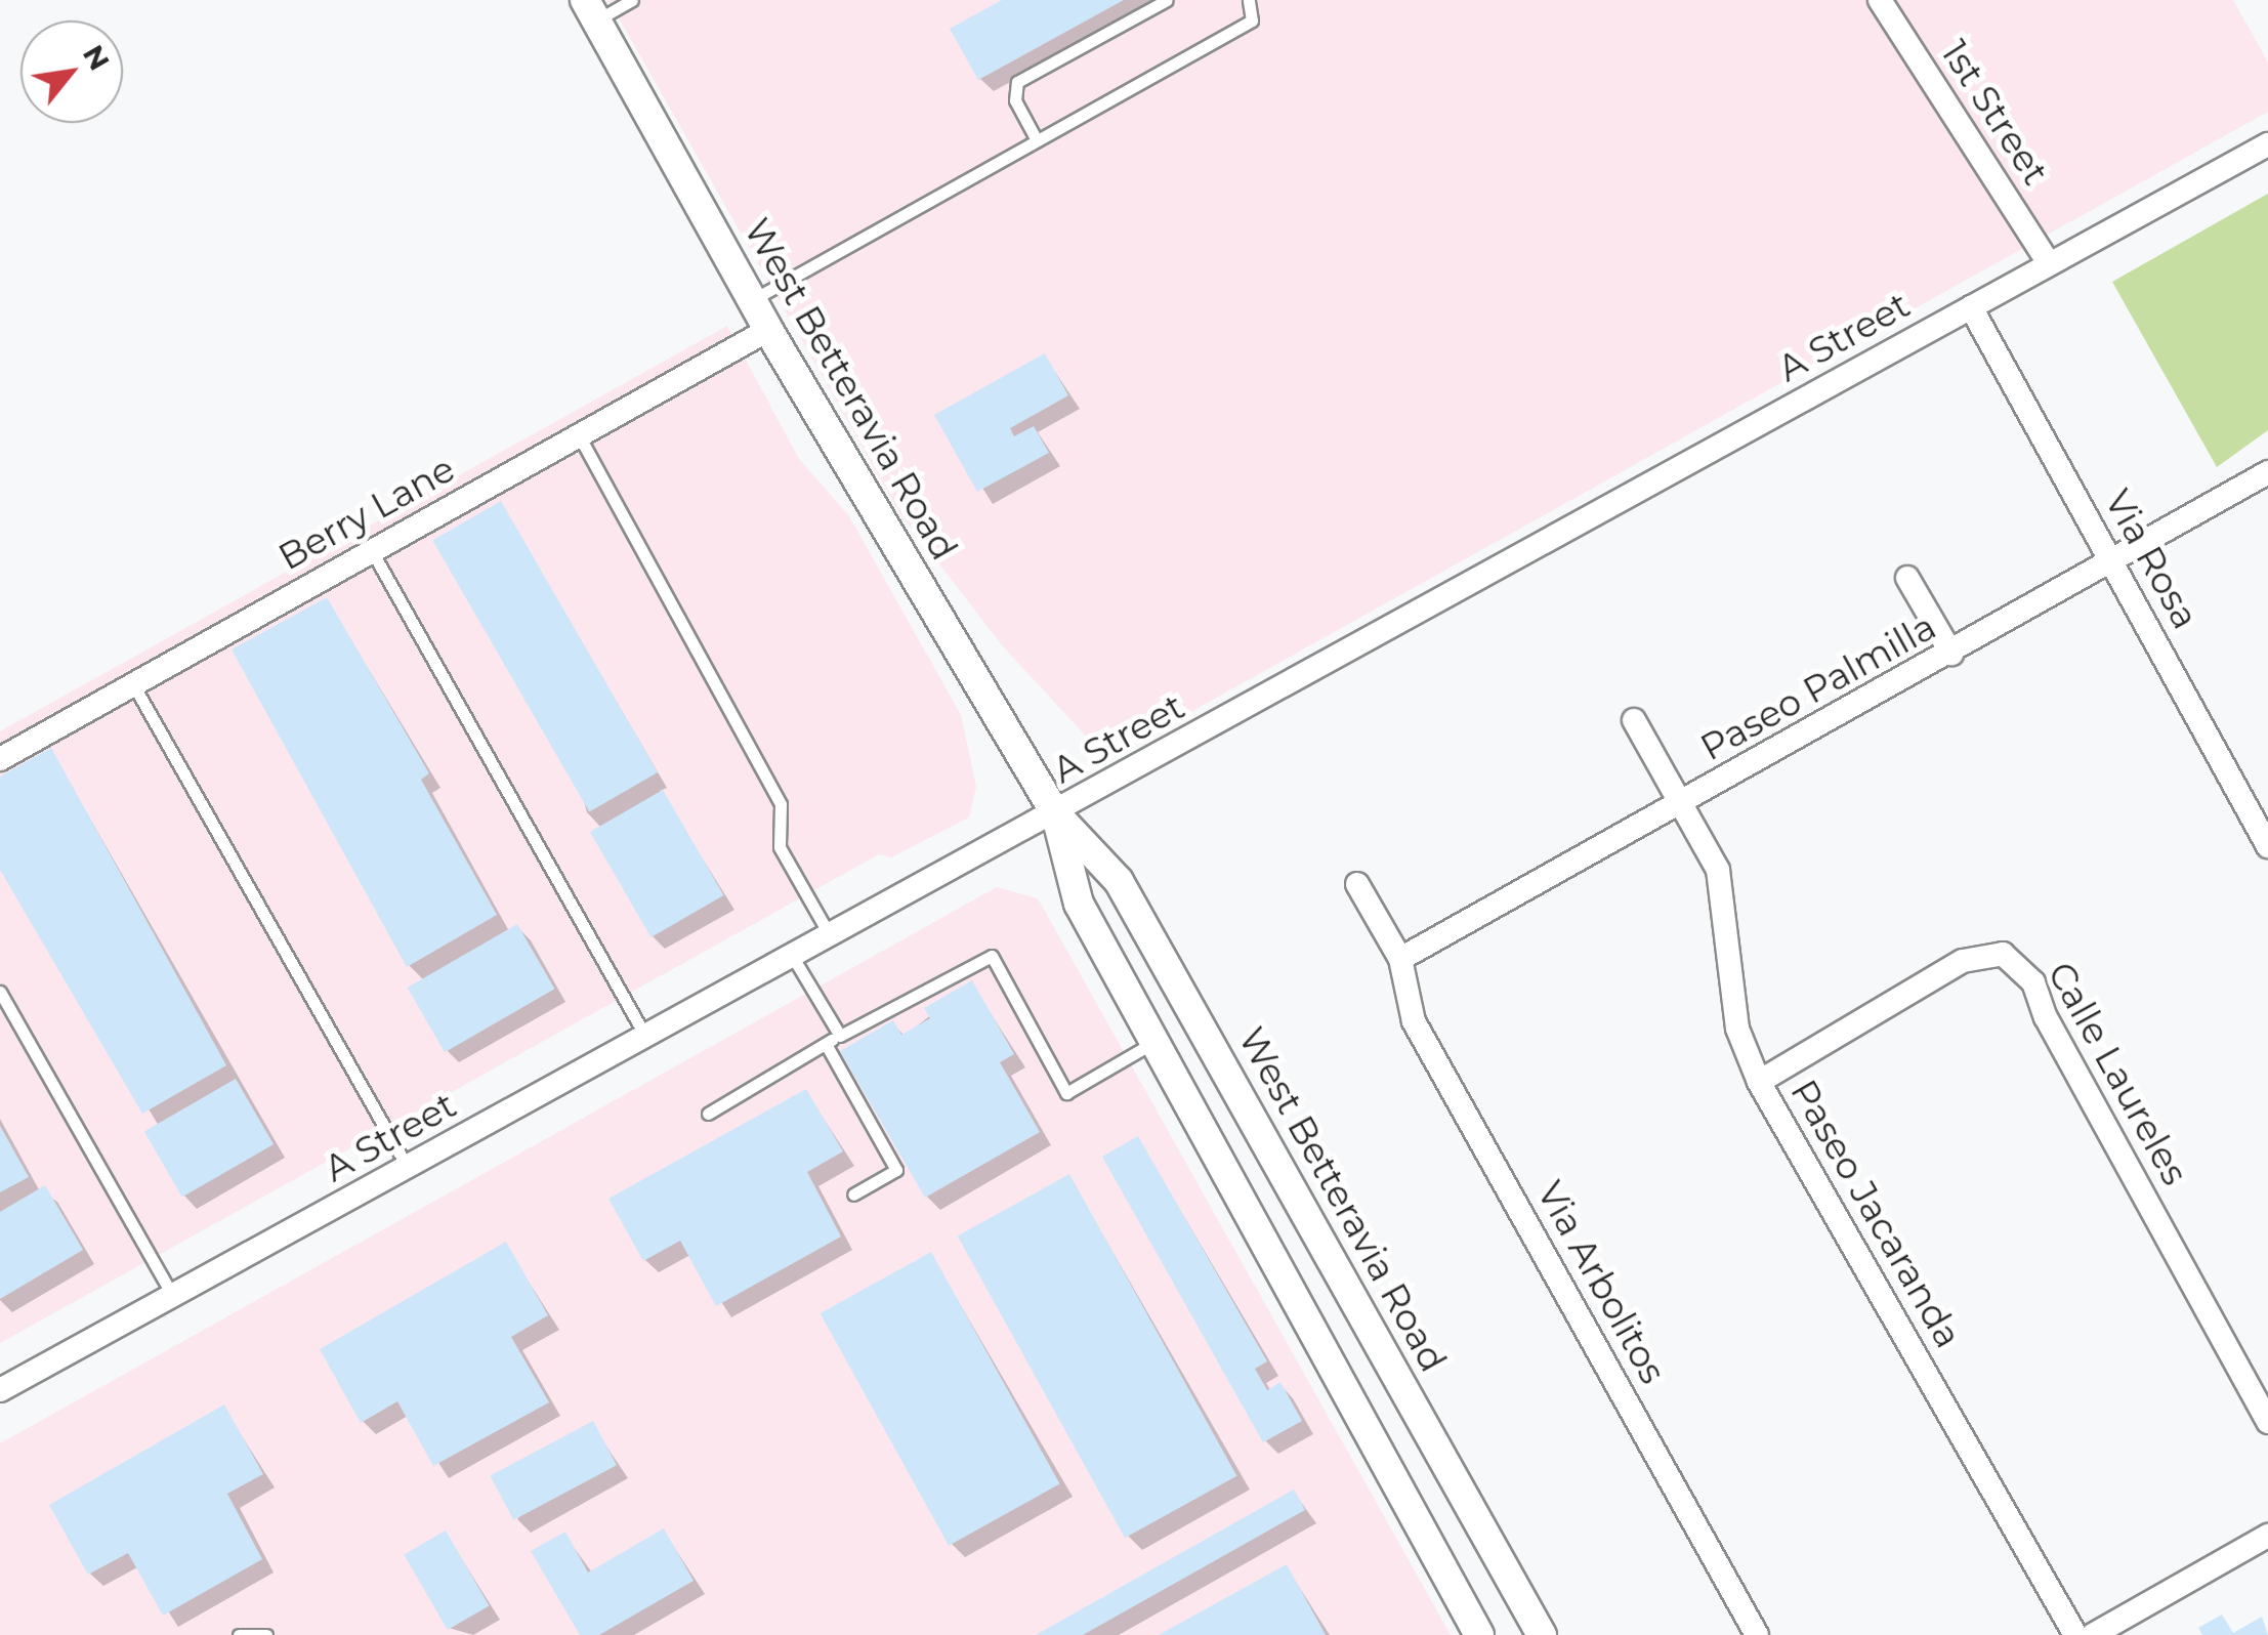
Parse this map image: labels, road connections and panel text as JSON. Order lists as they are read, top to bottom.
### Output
{
  "streets": {
    "street": [
      "1st Street",
      "A Street",
      "West Betteravia Road",
      "Berry Lane",
      "Via Rosa",
      "Paseo Palmilla",
      "Calle Laureles",
      "Paseo Jacaranda",
      "Via Arbolitos"
    ]
  },
  "crossings": [
    ["1st Street", "A Street"],
    ["A Street", "West Betteravia Road"],
    ["A Street", "Via Rosa"],
    ["West Betteravia Road", "Berry Lane"],
    ["Via Rosa", "Paseo Palmilla"],
    ["Paseo Palmilla", "Paseo Jacaranda"],
    ["Paseo Palmilla", "Via Arbolitos"],
    ["Calle Laureles", "Paseo Jacaranda"]
  ],
  "north": "top right"
}
